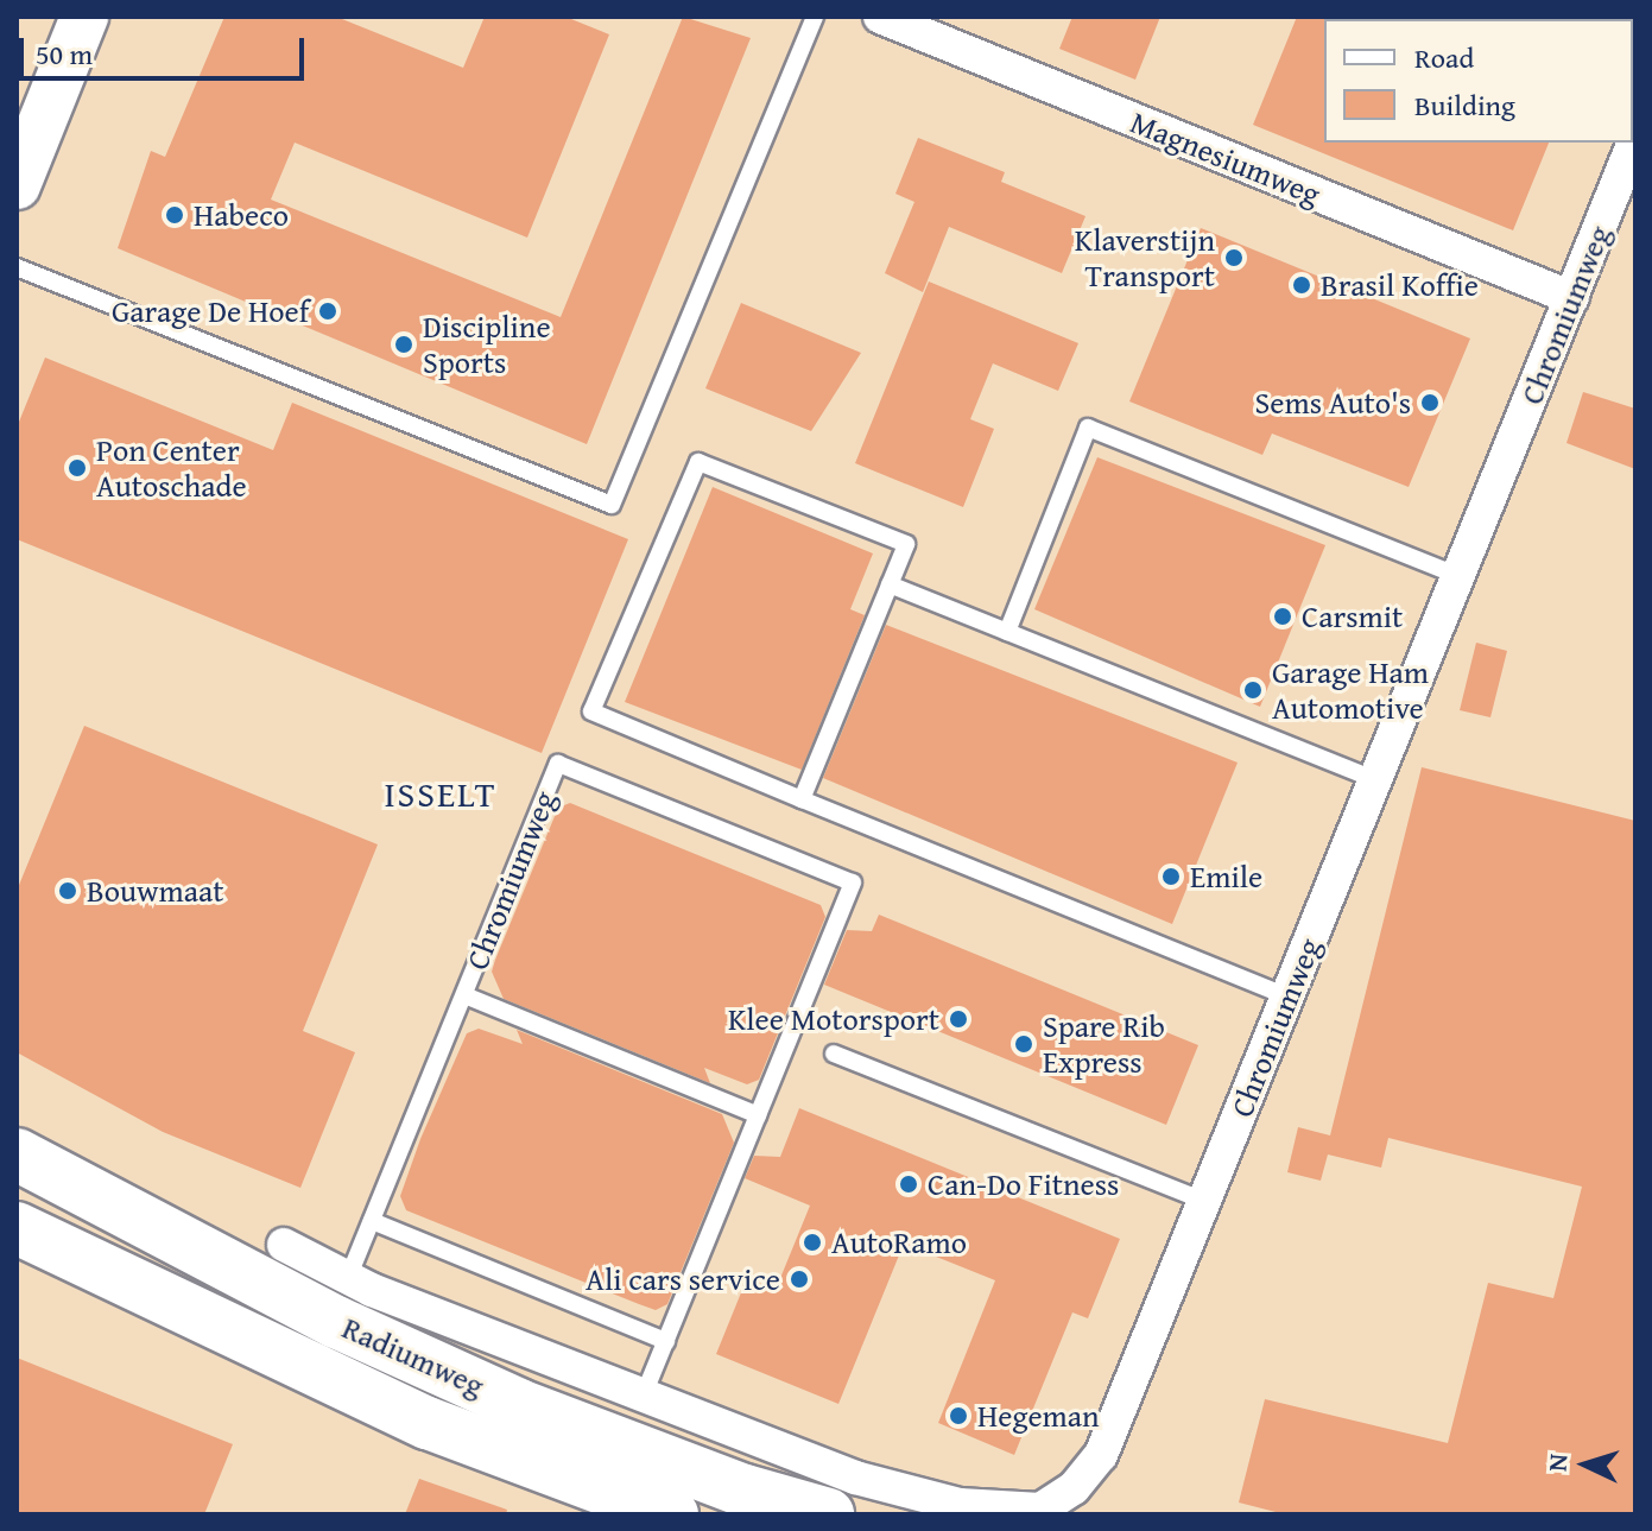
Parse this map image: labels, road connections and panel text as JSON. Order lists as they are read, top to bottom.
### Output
{
  "streets": {
    "main road": ["Radiumweg"],
    "street": ["Magnesiumweg", "Chromiumweg"]
  },
  "crossings": [
    ["Magnesiumweg", "Chromiumweg"]
  ],
  "districts": ["ISSELT"],
  "places": [
    "Habeco",
    "Klaverstijn Transport",
    "Brasil Koffie",
    "Garage De Hoef",
    "Discipline Sports",
    "Sems Auto's",
    "Pon Center Autoschade",
    "Carsmit",
    "Garage Ham Automotive",
    "Emile",
    "Bouwmaat",
    "Klee Motorsport",
    "Spare Rib Express",
    "Can-Do Fitness",
    "AutoRamo",
    "Ali cars service",
    "Hegeman"
  ],
  "legend": ["Road", "Building"],
  "scale_bar": "50 m",
  "north": "left"
}
